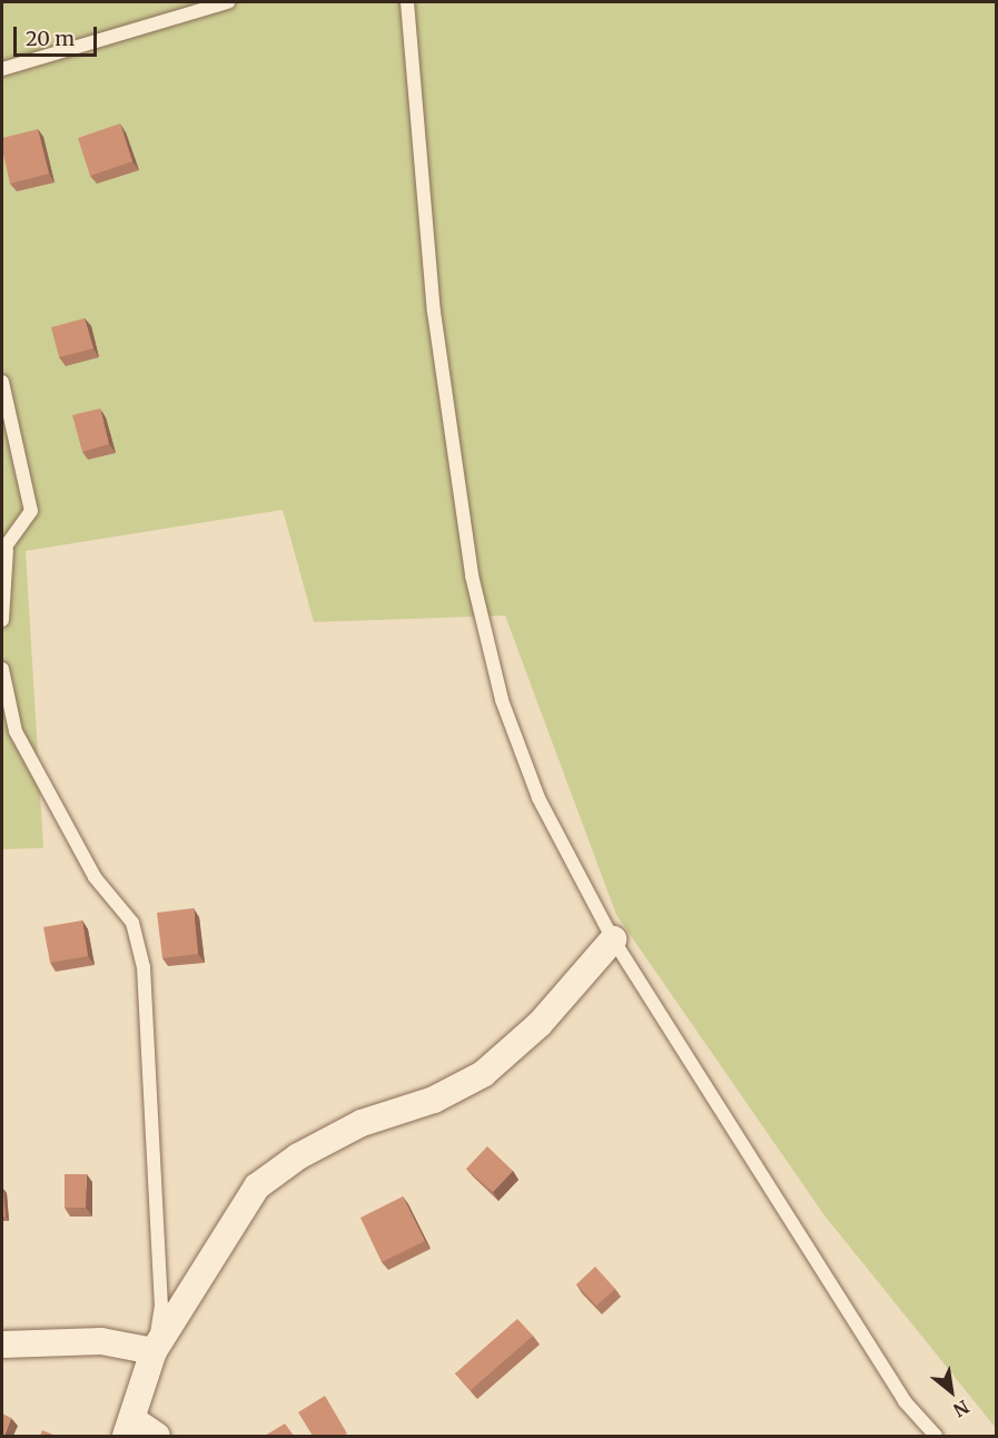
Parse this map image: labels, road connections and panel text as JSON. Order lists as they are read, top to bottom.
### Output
{
  "scale_bar": "20 m",
  "north": "bottom right"
}
